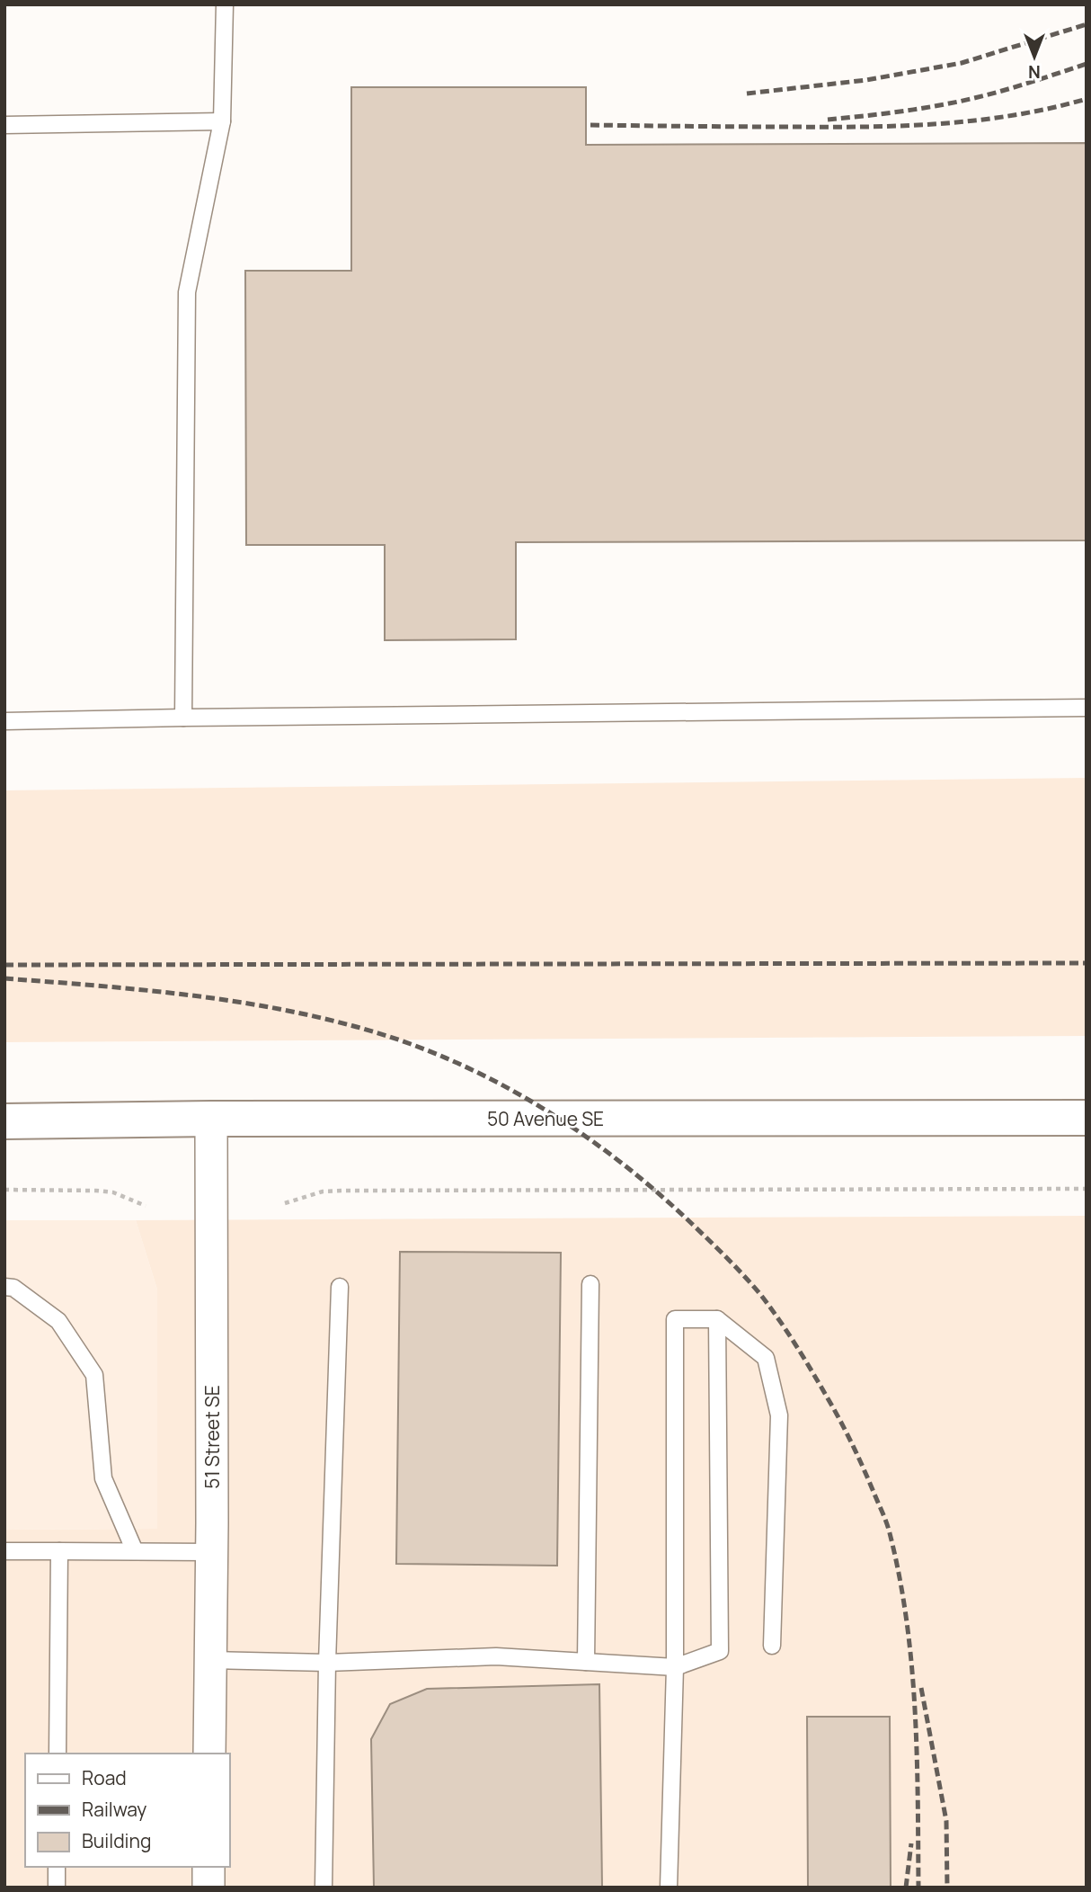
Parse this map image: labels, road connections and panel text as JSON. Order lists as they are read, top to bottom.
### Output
{
  "streets": {
    "street": ["50 Avenue SE", "51 Street SE"]
  },
  "crossings": [
    ["50 Avenue SE", "51 Street SE"]
  ],
  "legend": ["Road", "Railway", "Building"],
  "north": "bottom"
}
